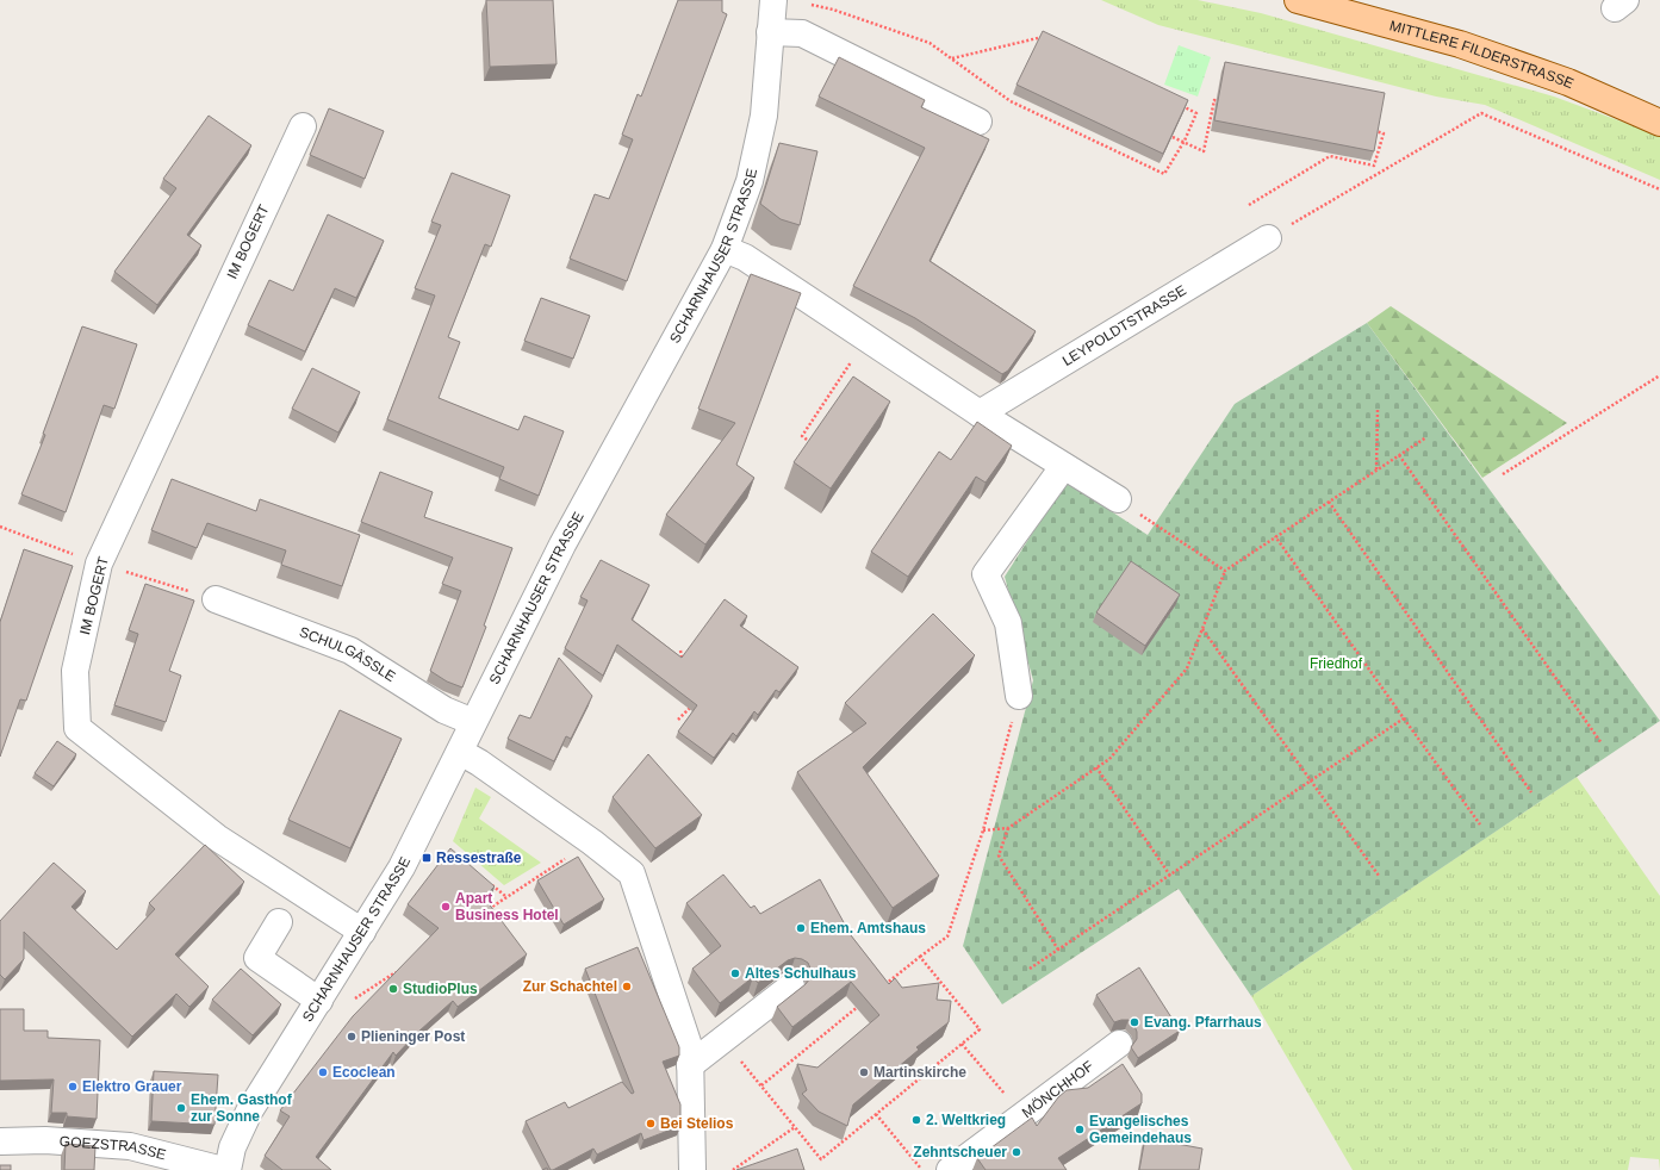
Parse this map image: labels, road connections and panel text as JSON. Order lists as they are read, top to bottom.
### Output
{
  "streets": {
    "main road": ["MITTLERE FILDERSTRASSE"],
    "street": [
      "IM BOGERT",
      "SCHARNHAUSER STRASSE",
      "LEYPOLDTSTRASSE",
      "SCHULGÄSSLE",
      "MÖNCHHOF",
      "GOEZSTRASSE"
    ]
  },
  "crossings": [
    ["IM BOGERT", "SCHARNHAUSER STRASSE"],
    ["SCHARNHAUSER STRASSE", "SCHULGÄSSLE"]
  ],
  "parks": ["Friedhof"],
  "places": {
    "transit": ["Ressestraße"],
    "other": [
      "Apart Business Hotel",
      "Ehem. Amtshaus",
      "Altes Schulhaus",
      "Zur Schachtel",
      "StudioPlus",
      "Evang. Pfarrhaus",
      "Plieninger Post",
      "Ecoclean",
      "Martinskirche",
      "Elektro Grauer",
      "Ehem. Gasthof zur Sonne",
      "2. Weltkrieg",
      "Bei Stelios",
      "Evangelisches Gemeindehaus",
      "Zehntscheuer"
    ]
  }
}
